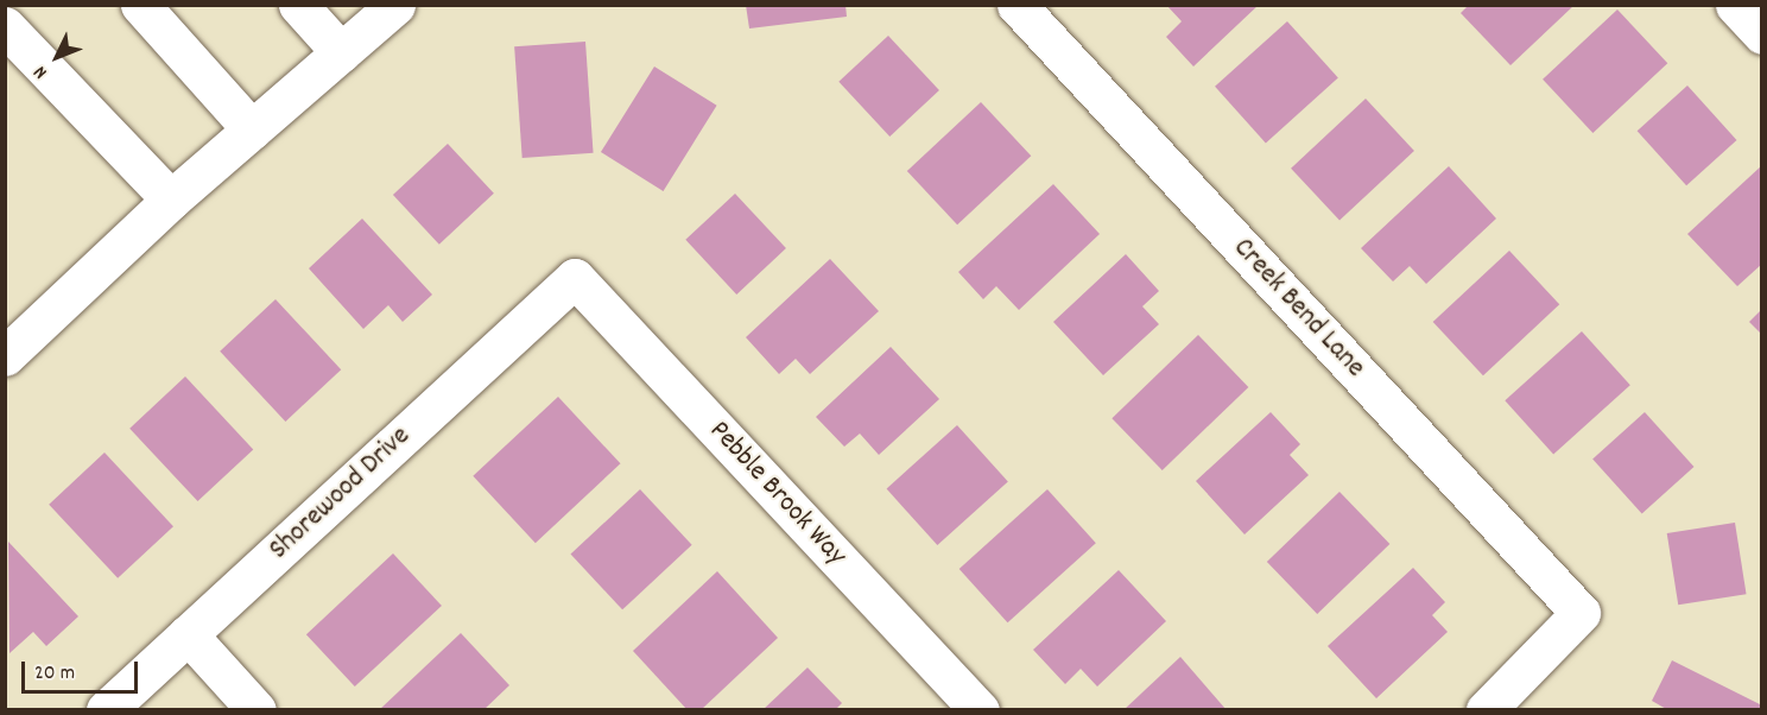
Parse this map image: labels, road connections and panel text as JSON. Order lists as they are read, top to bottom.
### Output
{
  "streets": {
    "street": ["Creek Bend Lane", "Shorewood Drive", "Pebble Brook Way"]
  },
  "crossings": [
    ["Shorewood Drive", "Pebble Brook Way"]
  ],
  "scale_bar": "20 m",
  "north": "bottom left"
}
